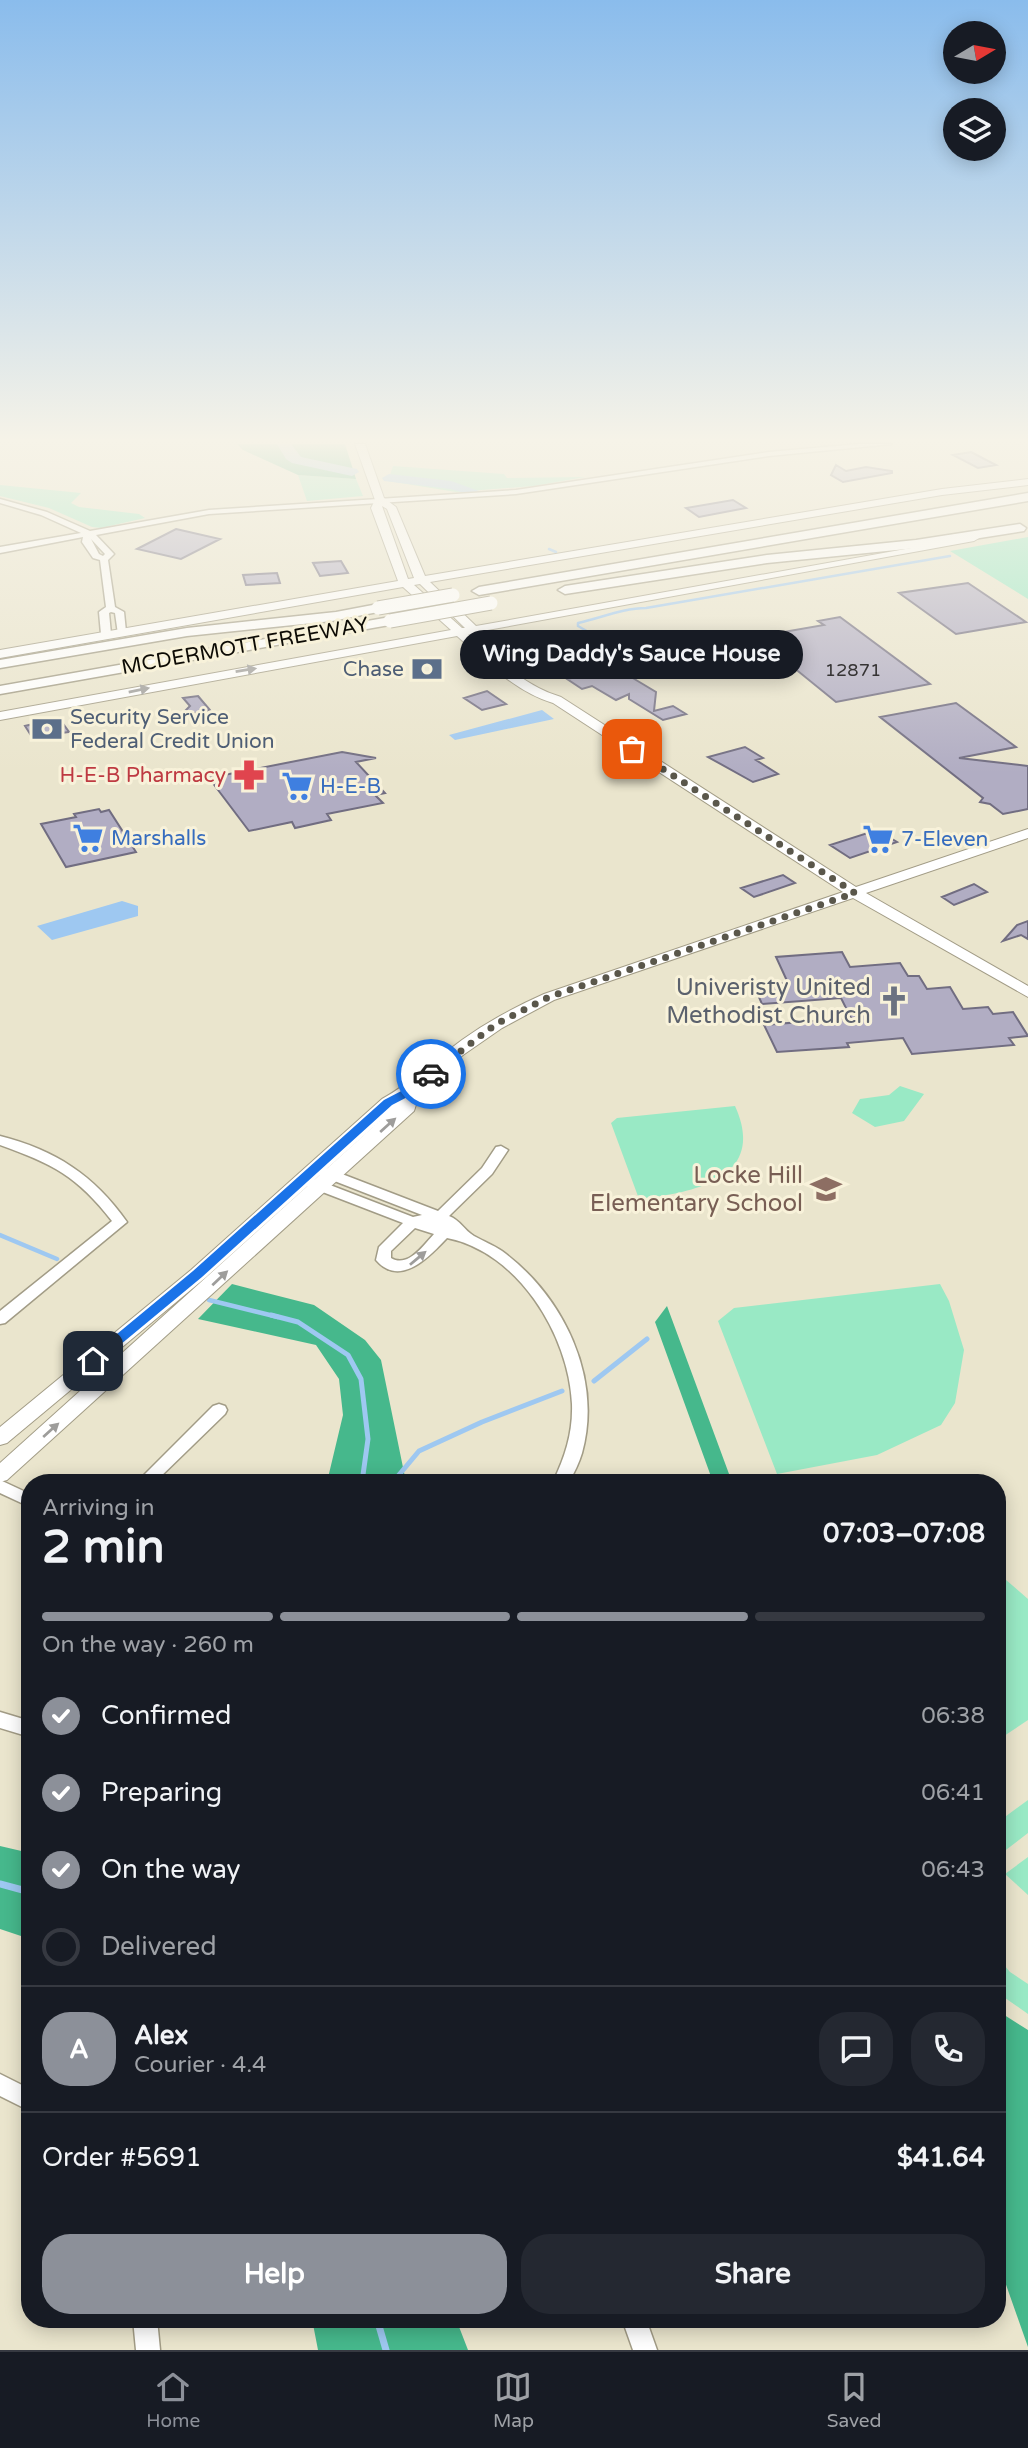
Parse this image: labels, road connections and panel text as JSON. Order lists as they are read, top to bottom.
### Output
{
  "streets": {
    "highway": ["MCDERMOTT FREEWAY"]
  },
  "places": {
    "bank": ["Chase", "Security Service Federal Credit Union"],
    "other": ["Wing Daddy's Sauce House"],
    "pharmacy": ["H-E-B Pharmacy"],
    "supermarket": ["H-E-B", "Marshalls", "7-Eleven"],
    "church": ["Univeristy United Methodist Church"],
    "school or university": ["Locke Hill Elementary School"]
  },
  "house_numbers": ["12871"],
  "north": "right",
  "page": {
    "bubble": "Wing Daddy's Sauce House",
    "heading": ["2 min", "Arriving in", "07:03–07:08"],
    "panel": [
      "Alex",
      "Courier · 4.4",
      "Order #5691",
      "$41.64"
    ],
    "bar": "On the way · 260 m",
    "list": [
      ["Confirmed", "06:38"],
      ["Preparing", "06:41"],
      ["On the way", "06:43"],
      "Delivered"
    ],
    "round": "A",
    "buttons": ["Help", "Share"],
    "tabs": ["Home", "Map", "Saved"]
  }
}
